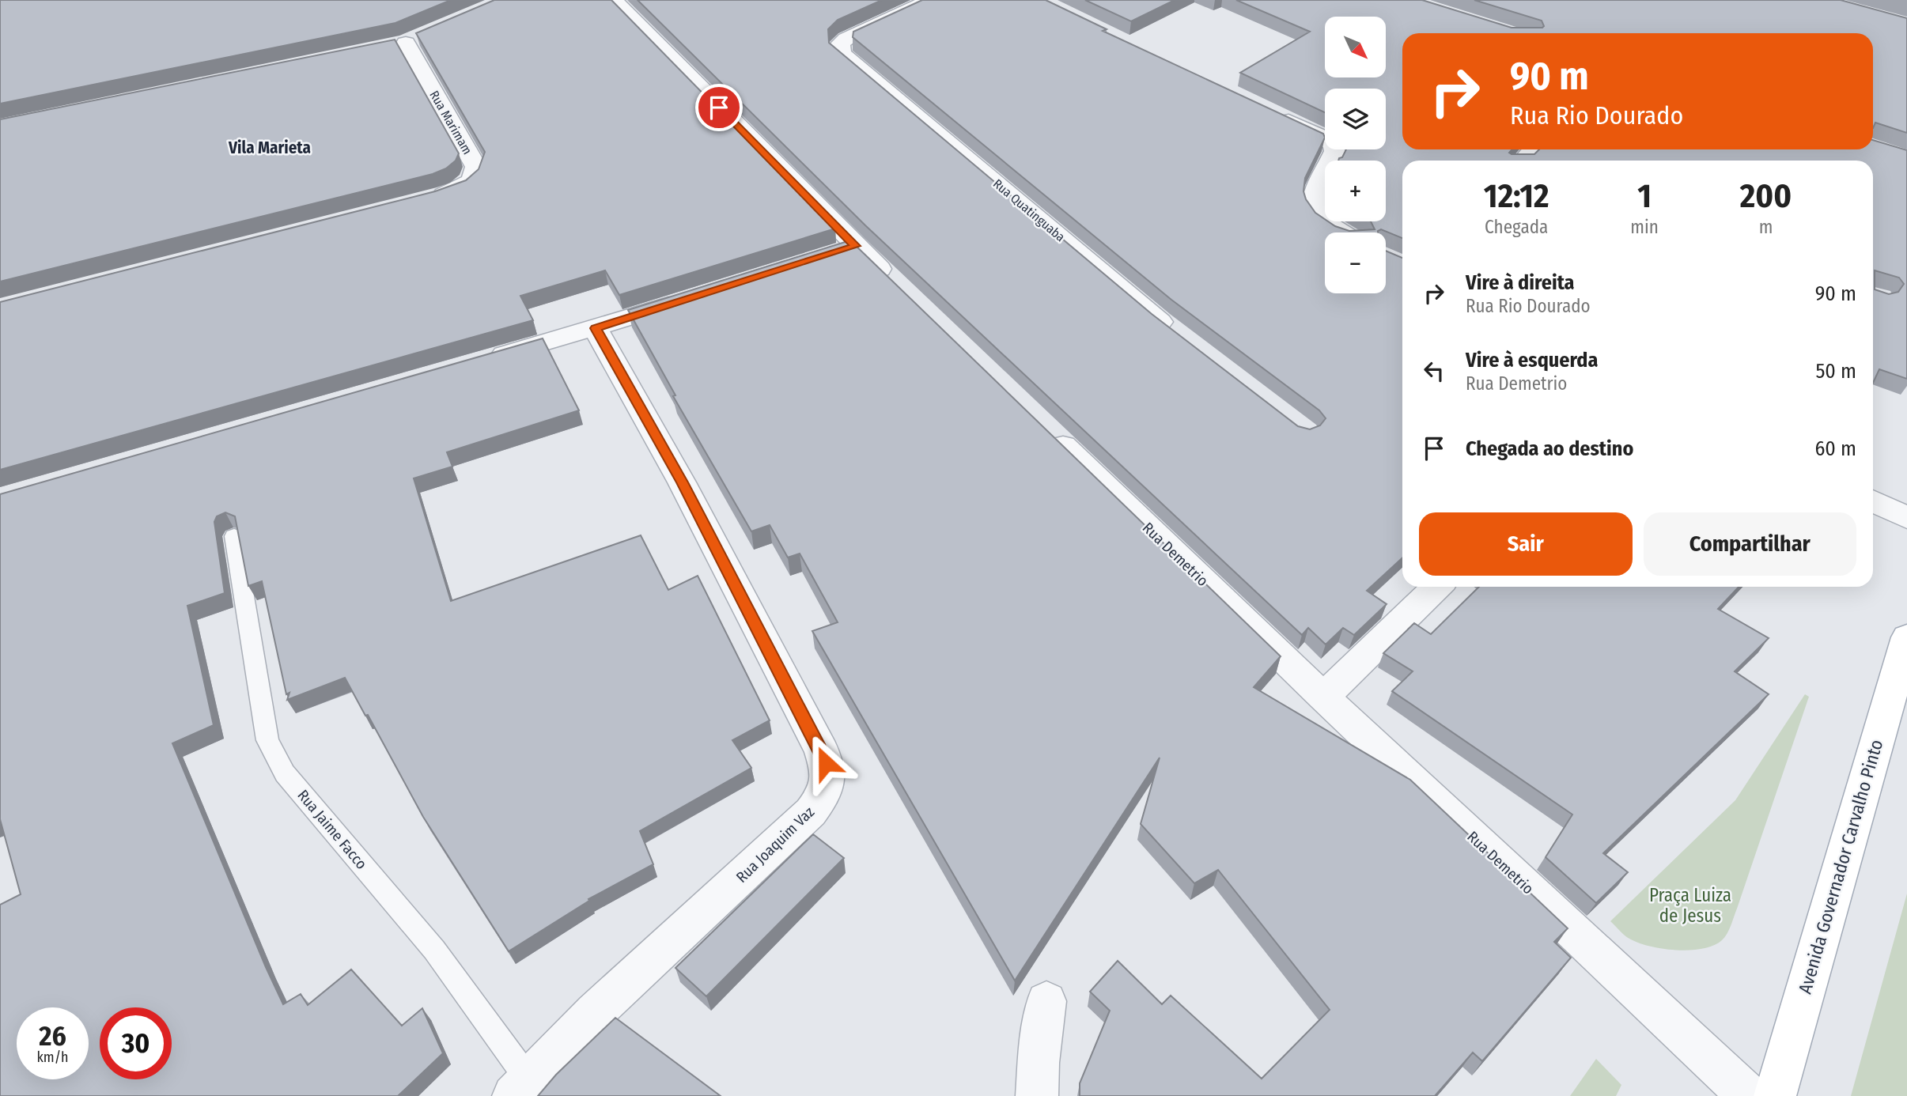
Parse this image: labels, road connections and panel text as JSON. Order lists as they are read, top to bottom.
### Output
{
  "streets": {
    "main road": ["Avenida Governador Carvalho Pinto"],
    "street": [
      "Rua Marimam",
      "Rua Quatinguaba",
      "Rua Demetrio",
      "Rua Joaquim Vaz"
    ],
    "lane": ["Rua Jaime Facco"]
  },
  "crossings": [
    ["Rua Jaime Facco", "Rua Joaquim Vaz"]
  ],
  "districts": ["Vila Marieta"],
  "parks": ["Praça Luiza de Jesus"],
  "north": "bottom right",
  "page": {
    "map_buttons": ["+", "−"],
    "turn": ["90 m", "Rua Rio Dourado"],
    "eta": [
      "12:12",
      "Chegada",
      "1",
      "min",
      "200",
      "m"
    ],
    "list": [
      {
        "name": "Vire à direita",
        "note": "Rua Rio Dourado",
        "value": "90 m"
      },
      {
        "name": "Vire à esquerda",
        "note": "Rua Demetrio",
        "value": "50 m"
      },
      {
        "name": "Chegada ao destino",
        "value": "60 m"
      }
    ],
    "buttons": ["Sair", "Compartilhar"],
    "speed": "26 km/h",
    "limit": "30"
  }
}
